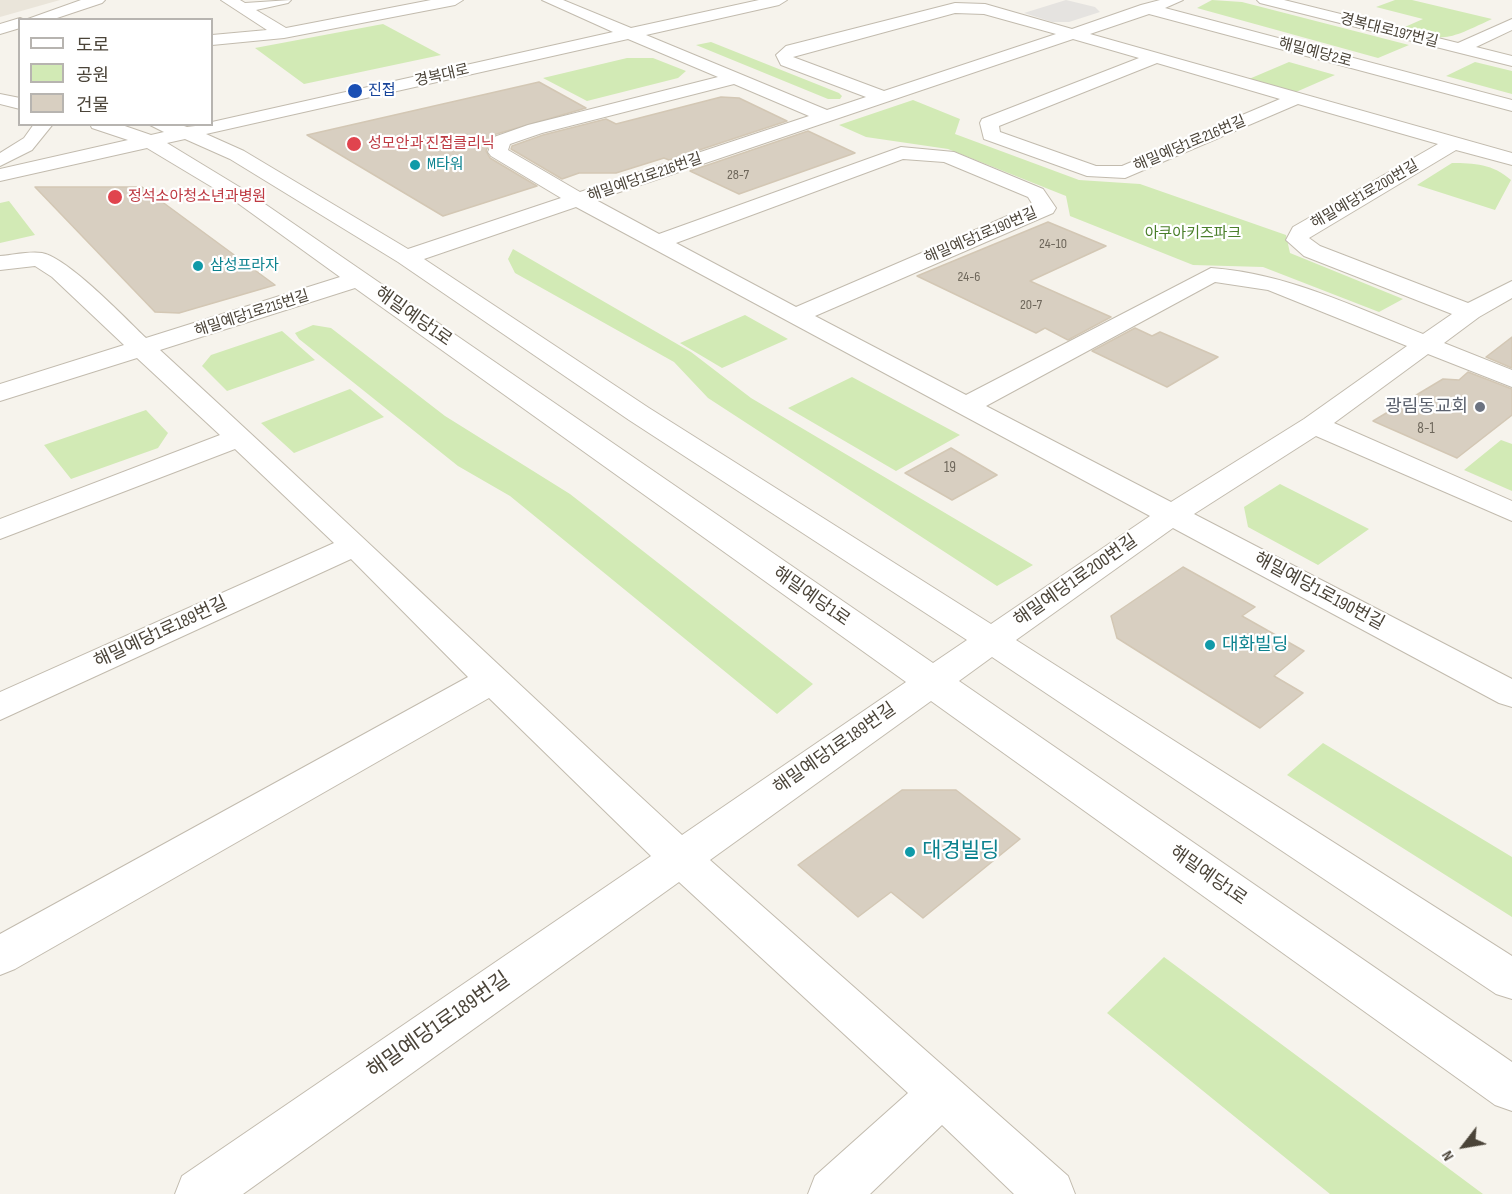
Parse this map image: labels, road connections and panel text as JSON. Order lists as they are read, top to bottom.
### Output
{
  "streets": {
    "street": [
      "경복대로197번길",
      "해밀예당2로",
      "경복대로",
      "해밀예당1로216번길",
      "해밀예당1로200번길",
      "해밀예당1로190번길",
      "해밀예당1로215번길",
      "해밀예당1로",
      "해밀예당1로189번길"
    ]
  },
  "crossings": [
    ["해밀예당2로", "해밀예당1로216번길"],
    ["경복대로", "해밀예당1로"],
    ["해밀예당1로216번길", "해밀예당1로190번길"],
    ["해밀예당1로200번길", "해밀예당1로190번길"],
    ["해밀예당1로200번길", "해밀예당1로189번길"],
    ["해밀예당1로215번길", "해밀예당1로"],
    ["해밀예당1로", "해밀예당1로189번길"]
  ],
  "parks": ["아쿠아키즈파크"],
  "places": [
    "진접",
    "성모안과 진접클리닉",
    "M타워",
    "정석소아청소년과병원",
    "삼성프라자",
    "광림동교회",
    "대화빌딩",
    "대경빌딩"
  ],
  "house_numbers": [
    "28-7",
    "24-10",
    "24-6",
    "20-7",
    "8-1",
    "19"
  ],
  "legend": ["도로", "공원", "건물"],
  "north": "bottom left"
}
